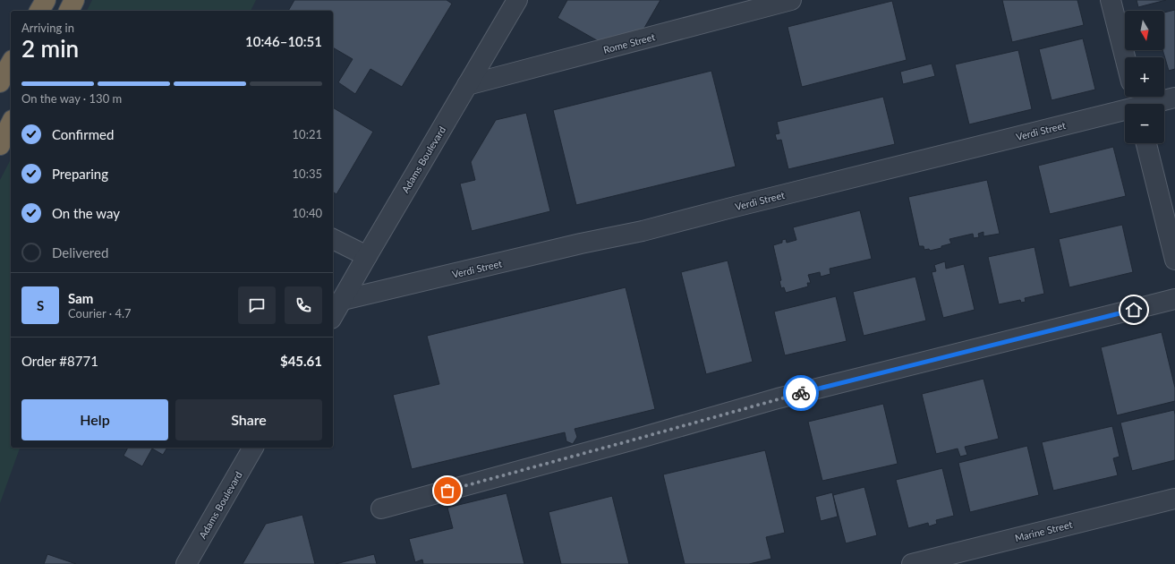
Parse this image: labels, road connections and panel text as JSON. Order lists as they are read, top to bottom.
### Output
{
  "streets": {
    "street": [
      "Rome Street",
      "Verdi Street",
      "Adams Boulevard",
      "Marine Street"
    ]
  },
  "crossings": [
    ["Rome Street", "Adams Boulevard"],
    ["Verdi Street", "Adams Boulevard"]
  ],
  "north": "bottom",
  "page": {
    "map_buttons": ["+", "−"],
    "heading": ["2 min", "Arriving in", "10:46–10:51"],
    "panel": [
      "Sam",
      "Courier · 4.7",
      "Order #8771",
      "$45.61"
    ],
    "bar": "On the way · 130 m",
    "list": [
      ["Confirmed", "10:21"],
      ["Preparing", "10:35"],
      ["On the way", "10:40"],
      "Delivered"
    ],
    "round": "S",
    "buttons": ["Help", "Share"]
  }
}
